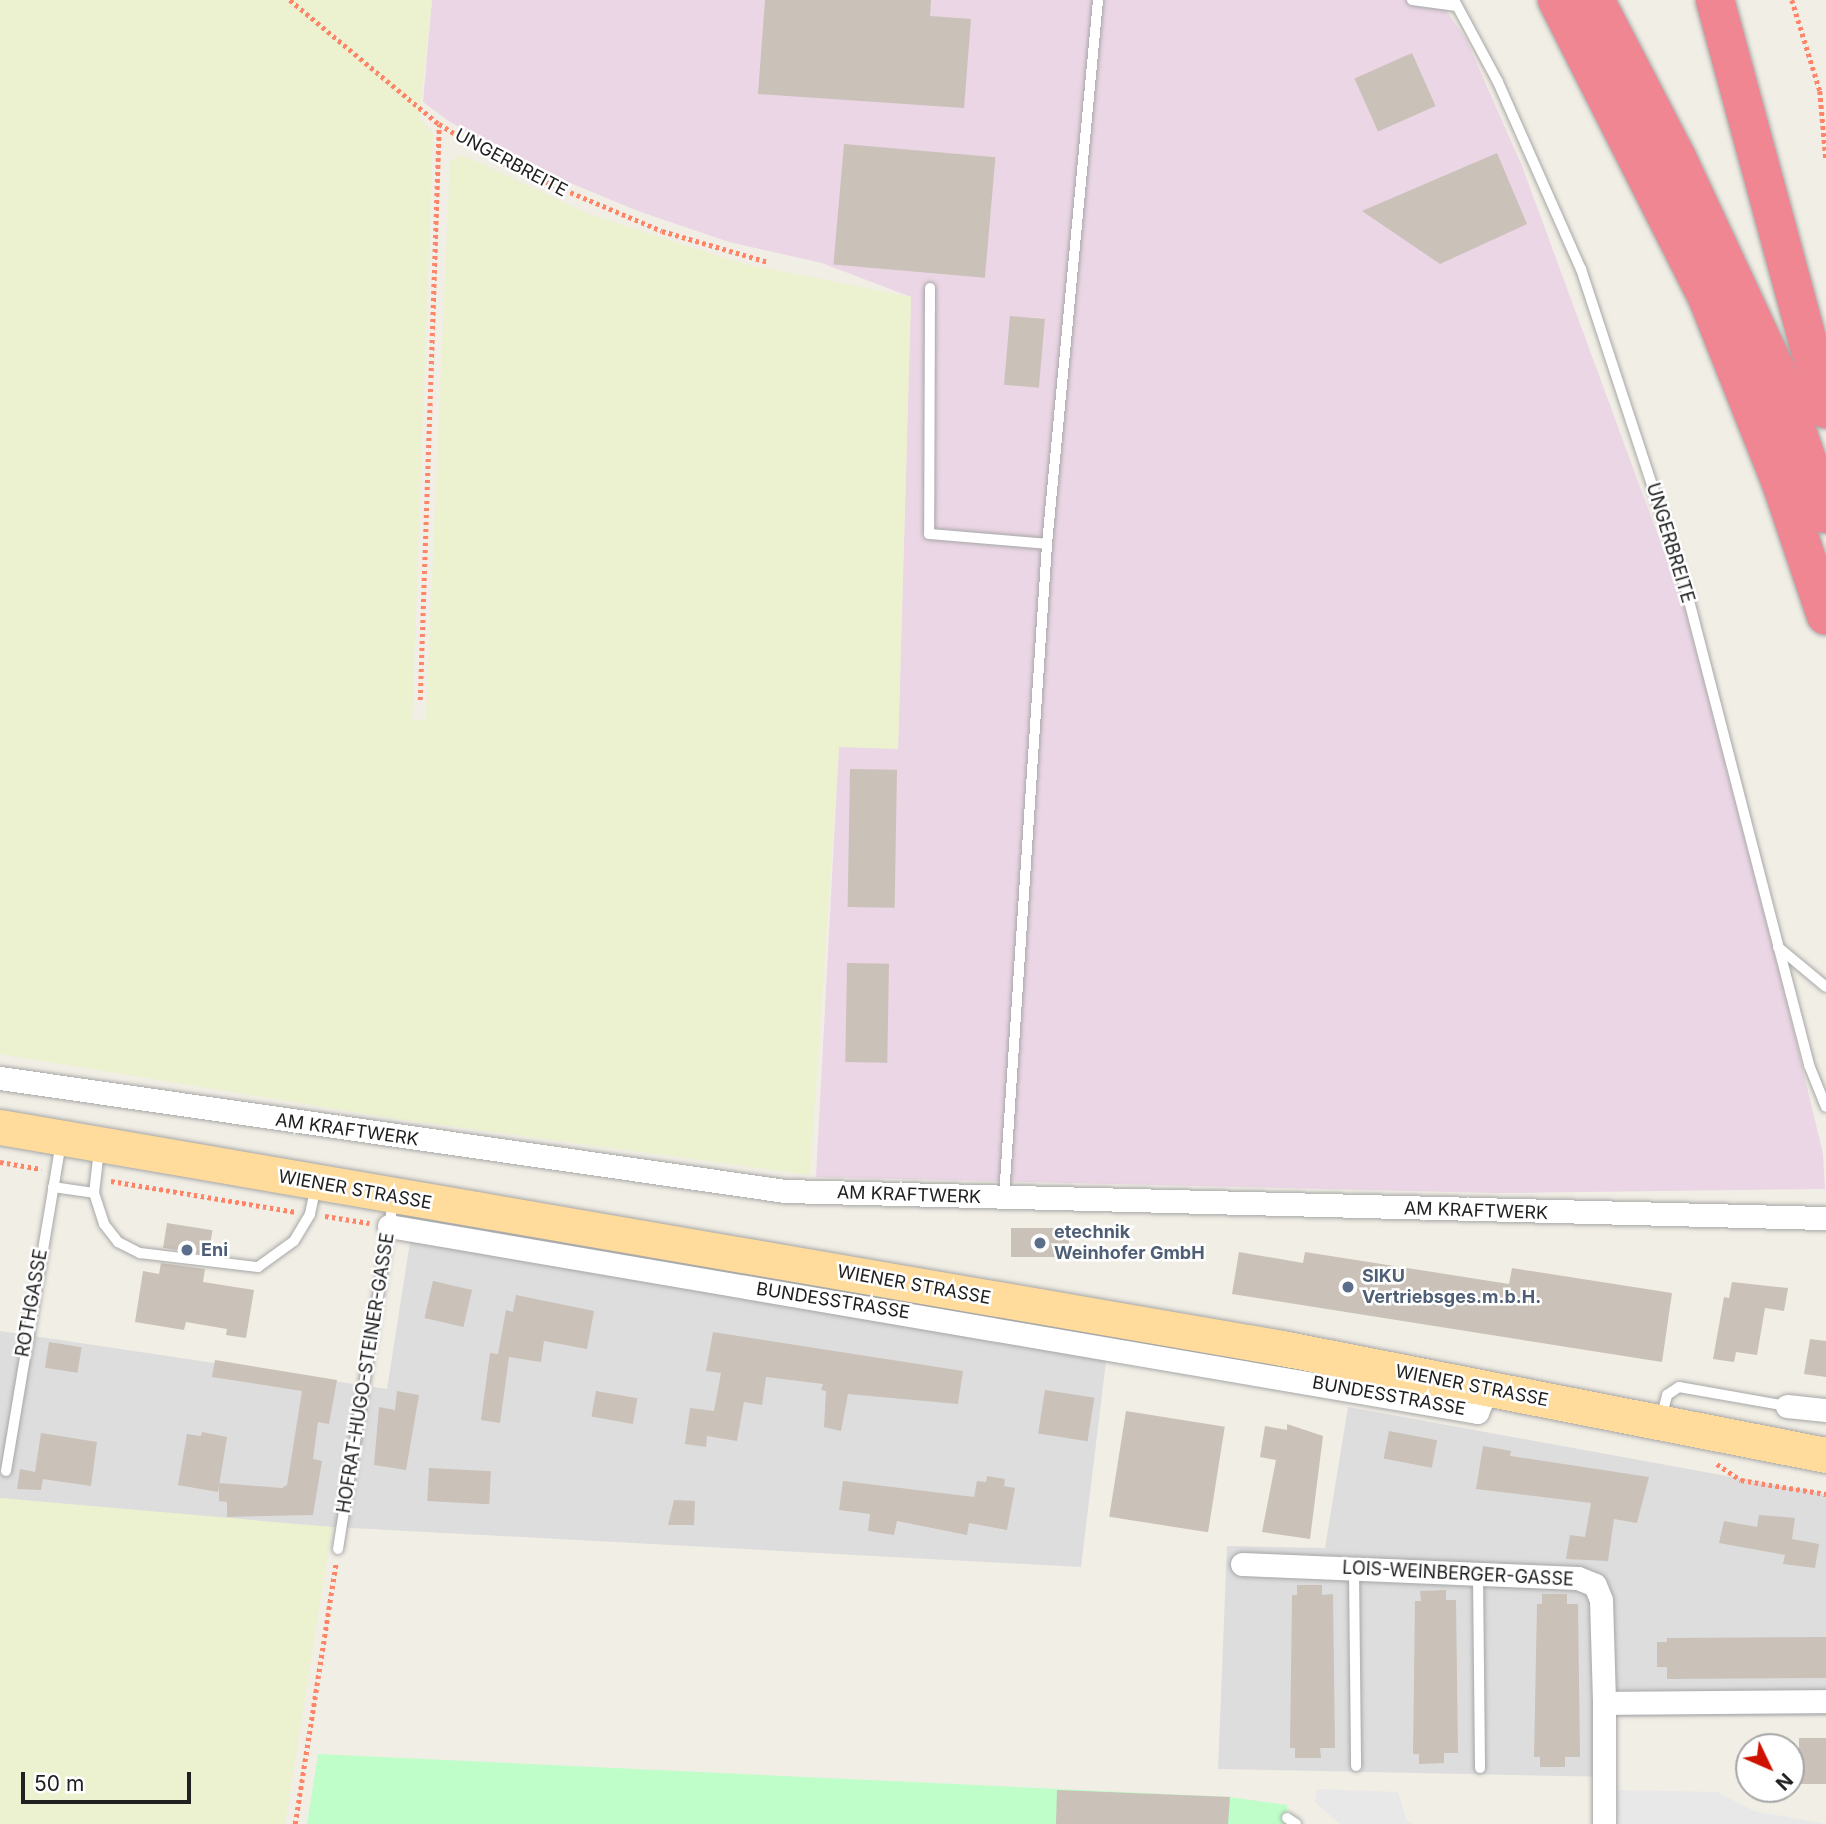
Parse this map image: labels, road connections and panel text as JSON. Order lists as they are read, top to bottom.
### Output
{
  "streets": {
    "main road": ["WIENER STRASSE"],
    "street": ["AM KRAFTWERK", "LOIS-WEINBERGER-GASSE"],
    "lane": ["UNGERBREITE", "ROTHGASSE", "HOFRAT-HUGO-STEINER-GASSE"]
  },
  "crossings": [
    ["WIENER STRASSE", "ROTHGASSE"],
    ["WIENER STRASSE", "HOFRAT-HUGO-STEINER-GASSE"]
  ],
  "places": ["etechnik Weinhofer GmbH", "Eni", "SIKU Vertriebsges.m.b.H."],
  "scale_bar": "50 m",
  "north": "bottom right"
}
